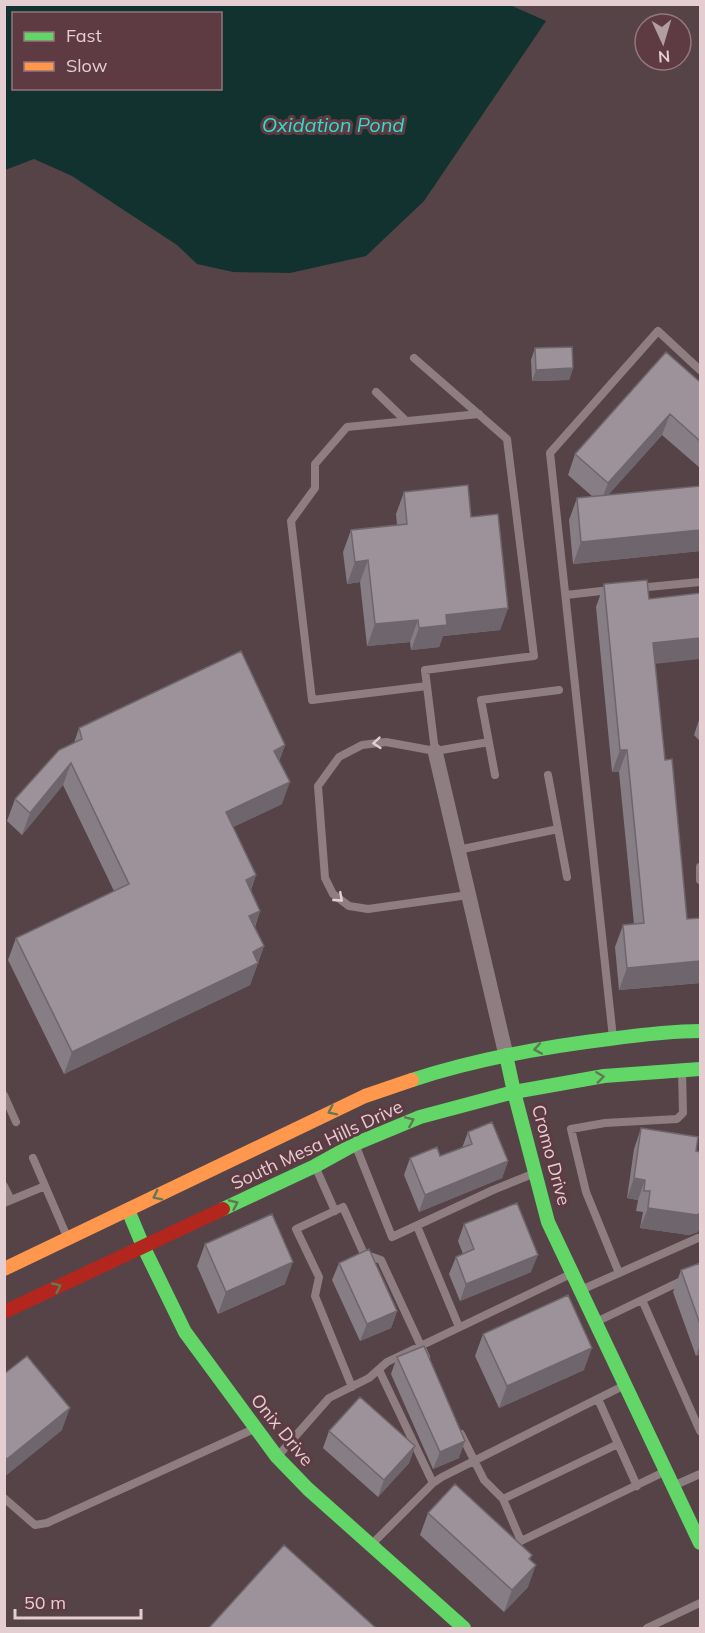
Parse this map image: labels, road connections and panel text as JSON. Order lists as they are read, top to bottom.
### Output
{
  "streets": {
    "street": ["South Mesa Hills Drive", "Cromo Drive", "Onix Drive"]
  },
  "crossings": [
    ["South Mesa Hills Drive", "Cromo Drive"],
    ["South Mesa Hills Drive", "Onix Drive"]
  ],
  "water": ["Oxidation Pond"],
  "legend": ["Fast", "Slow"],
  "scale_bar": "50 m",
  "north": "bottom"
}
